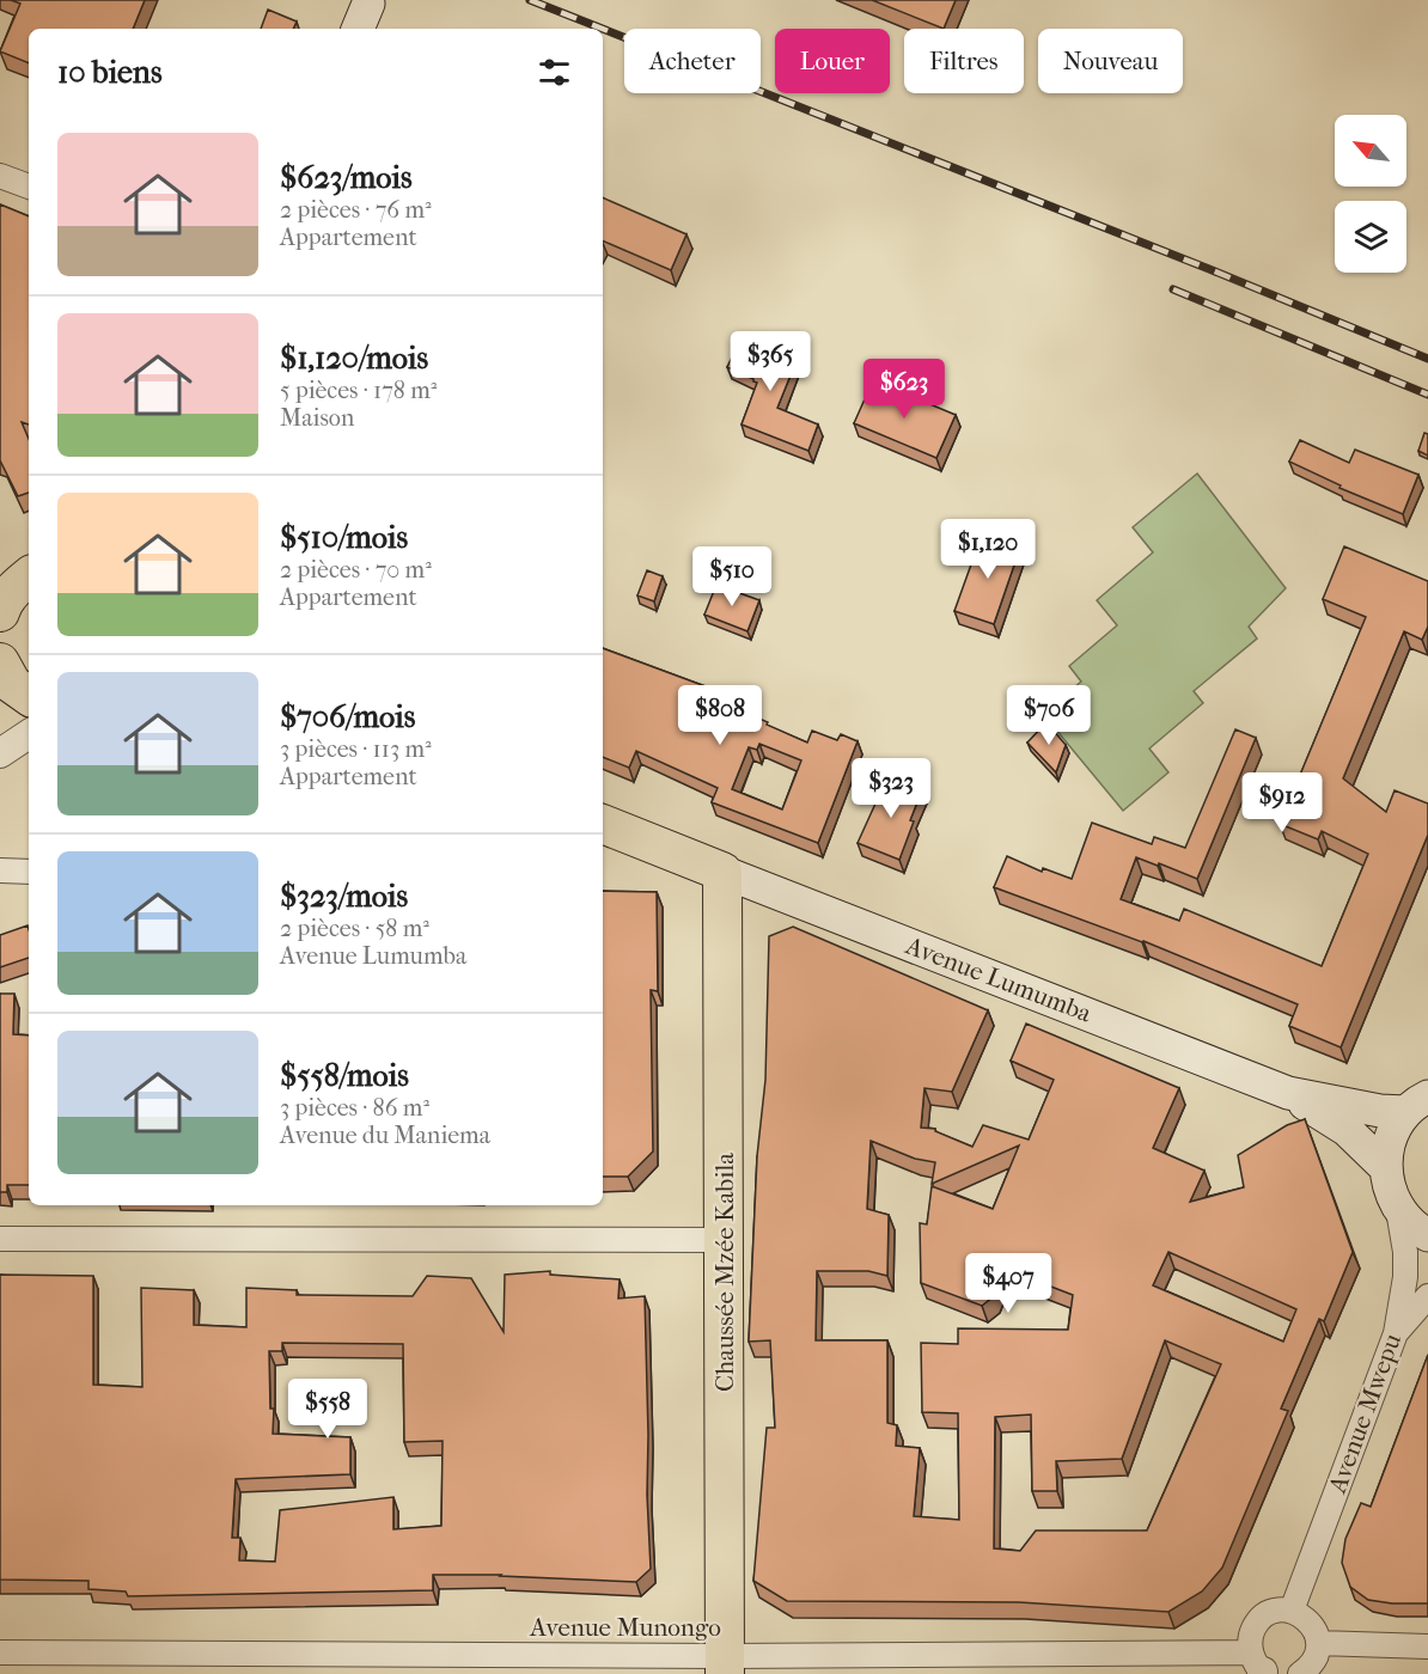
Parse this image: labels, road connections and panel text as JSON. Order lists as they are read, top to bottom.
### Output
{
  "streets": {
    "highway": ["Avenue Lumumba", "Chaussée Mzée Kabila"],
    "street": ["Avenue Mwepu", "Avenue Munongo"]
  },
  "crossings": [
    ["Avenue Lumumba", "Chaussée Mzée Kabila"],
    ["Chaussée Mzée Kabila", "Avenue Munongo"]
  ],
  "north": "top left",
  "page": {
    "chip": [
      "Acheter",
      "Louer",
      "Filtres",
      "Nouveau"
    ],
    "heading": "10 biens",
    "list": [
      {
        "name": "$623/mois",
        "note": "2 pièces · 76 m² · Appartement"
      },
      {
        "name": "$1,120/mois",
        "note": "5 pièces · 178 m² · Maison"
      },
      {
        "name": "$510/mois",
        "note": "2 pièces · 70 m² · Appartement"
      },
      {
        "name": "$706/mois",
        "note": "3 pièces · 113 m² · Appartement"
      },
      {
        "name": "$323/mois",
        "note": "2 pièces · 58 m² · Avenue Lumumba"
      },
      {
        "name": "$558/mois",
        "note": "3 pièces · 86 m² · Avenue du Maniema"
      }
    ],
    "price": [
      "$365",
      "$623",
      "$1,120",
      "$510",
      "$808",
      "$706",
      "$323",
      "$912",
      "$407",
      "$558"
    ]
  }
}
